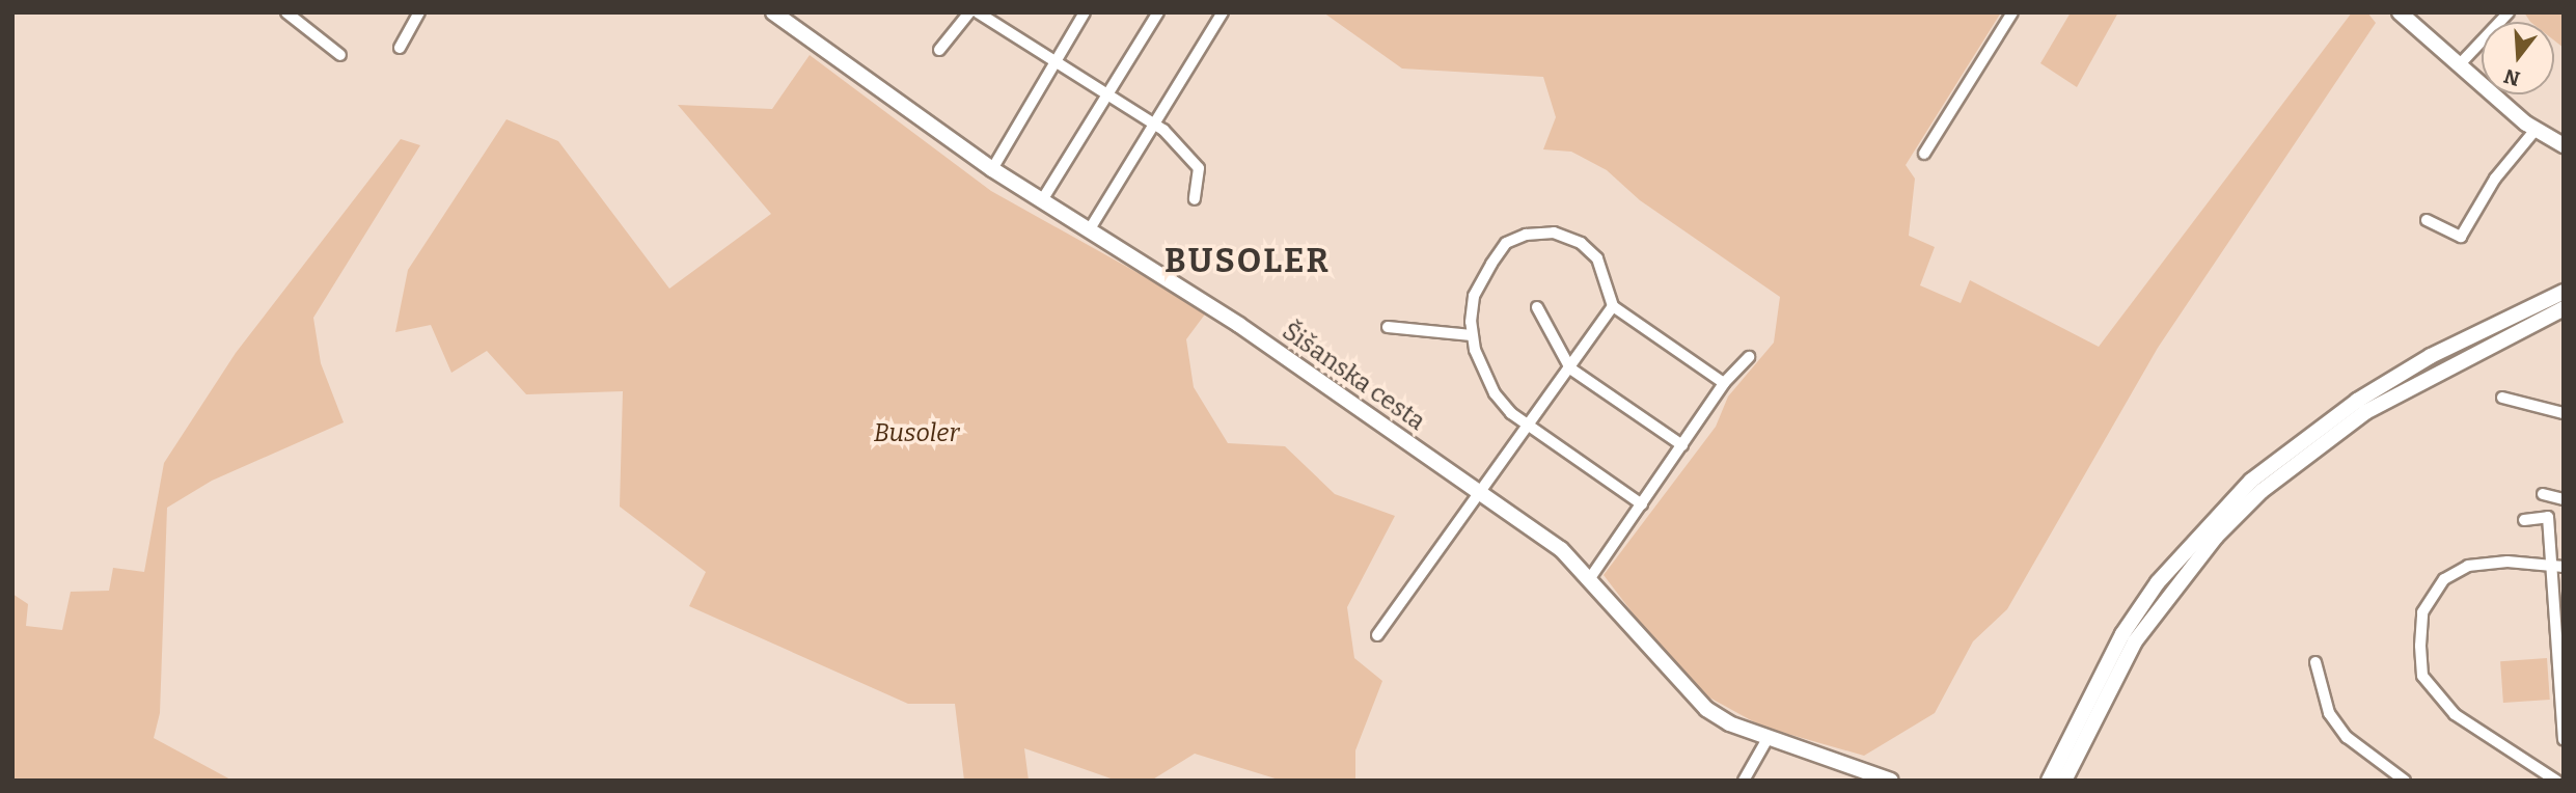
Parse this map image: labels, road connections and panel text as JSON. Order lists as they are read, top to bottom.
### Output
{
  "streets": {
    "main road": ["Šišanska cesta"]
  },
  "districts": ["BUSOLER"],
  "parks": ["Busoler"],
  "north": "bottom"
}
